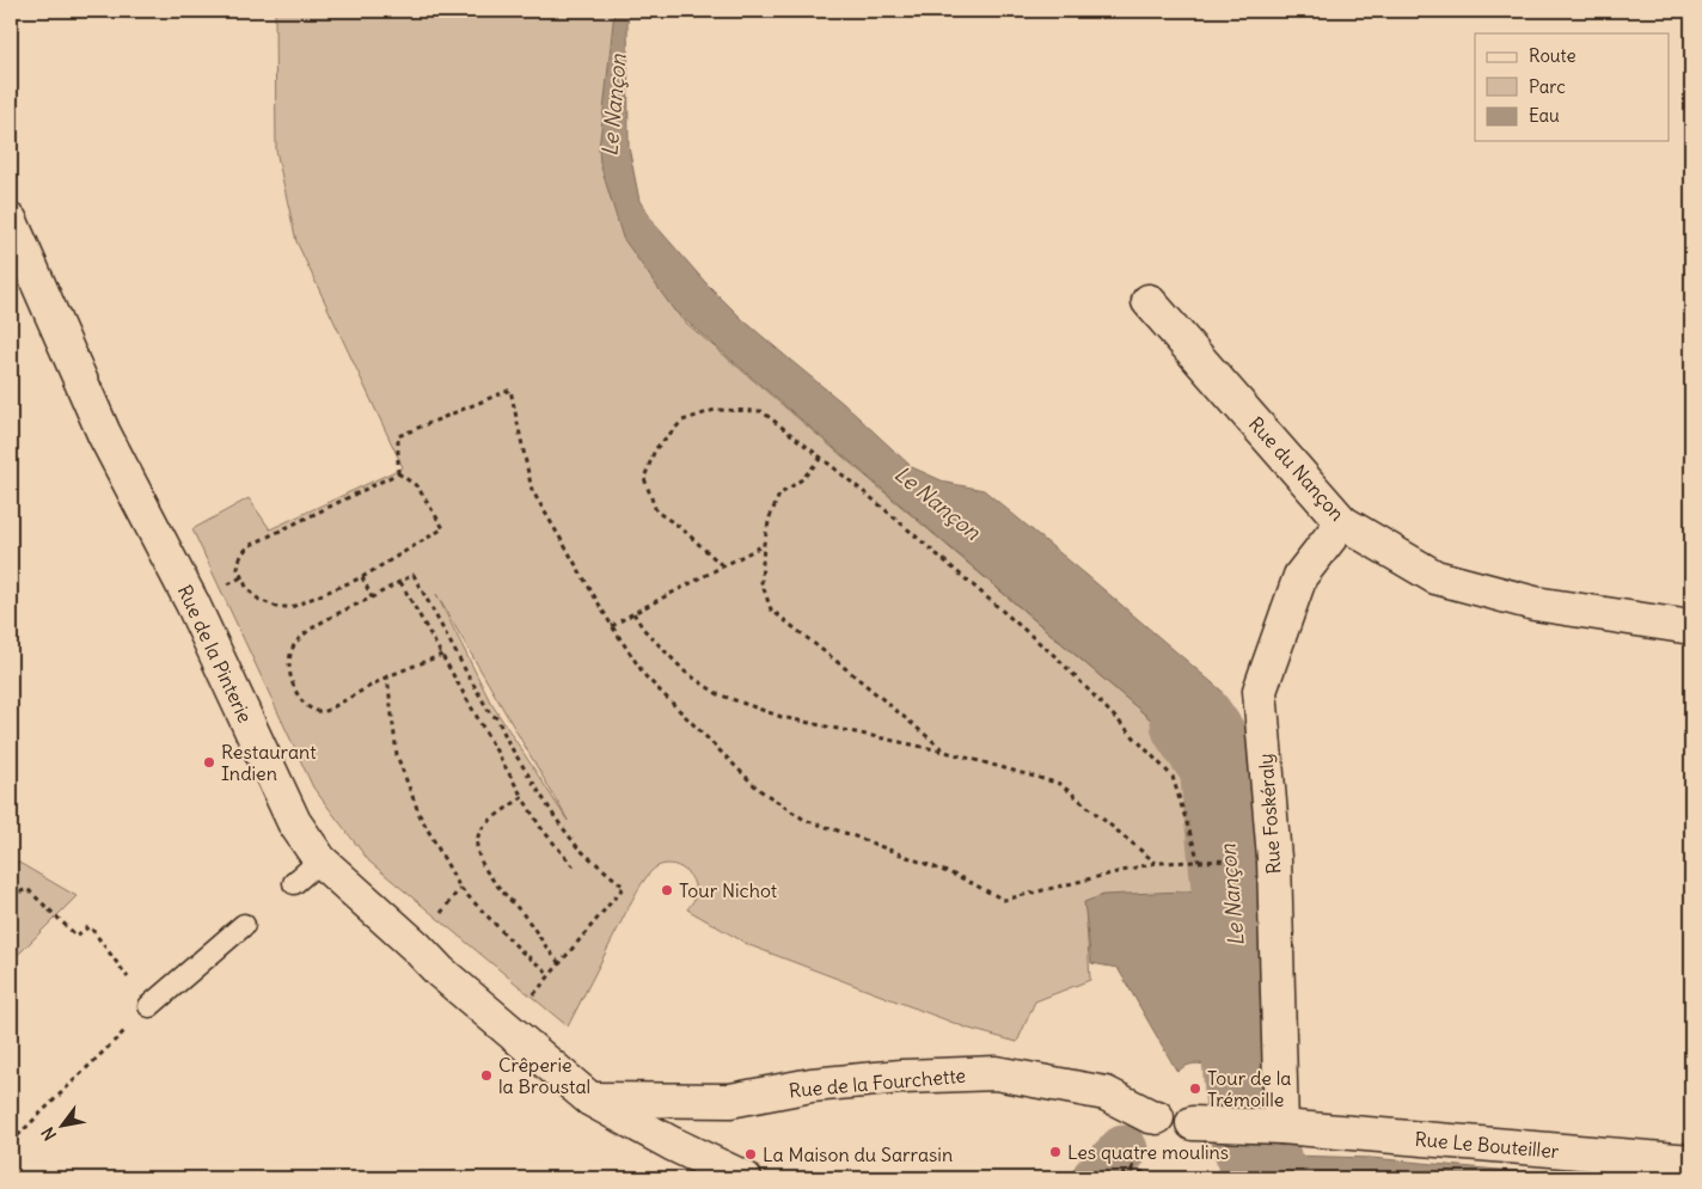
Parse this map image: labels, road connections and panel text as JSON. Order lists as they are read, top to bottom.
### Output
{
  "streets": {
    "street": [
      "Rue du Nançon",
      "Rue de la Pinterie",
      "Rue Foskéraly",
      "Rue de la Fourchette",
      "Rue Le Bouteiller"
    ]
  },
  "crossings": [
    ["Rue du Nançon", "Rue Foskéraly"],
    ["Rue de la Pinterie", "Rue de la Fourchette"],
    ["Rue Foskéraly", "Rue Le Bouteiller"]
  ],
  "water": ["Le Nançon"],
  "places": [
    "Restaurant Indien",
    "Tour Nichot",
    "Crêperie la Broustal",
    "Tour de la Trémoille",
    "Les quatre moulins",
    "La Maison du Sarrasin"
  ],
  "legend": ["Route", "Parc", "Eau"],
  "north": "bottom left"
}
